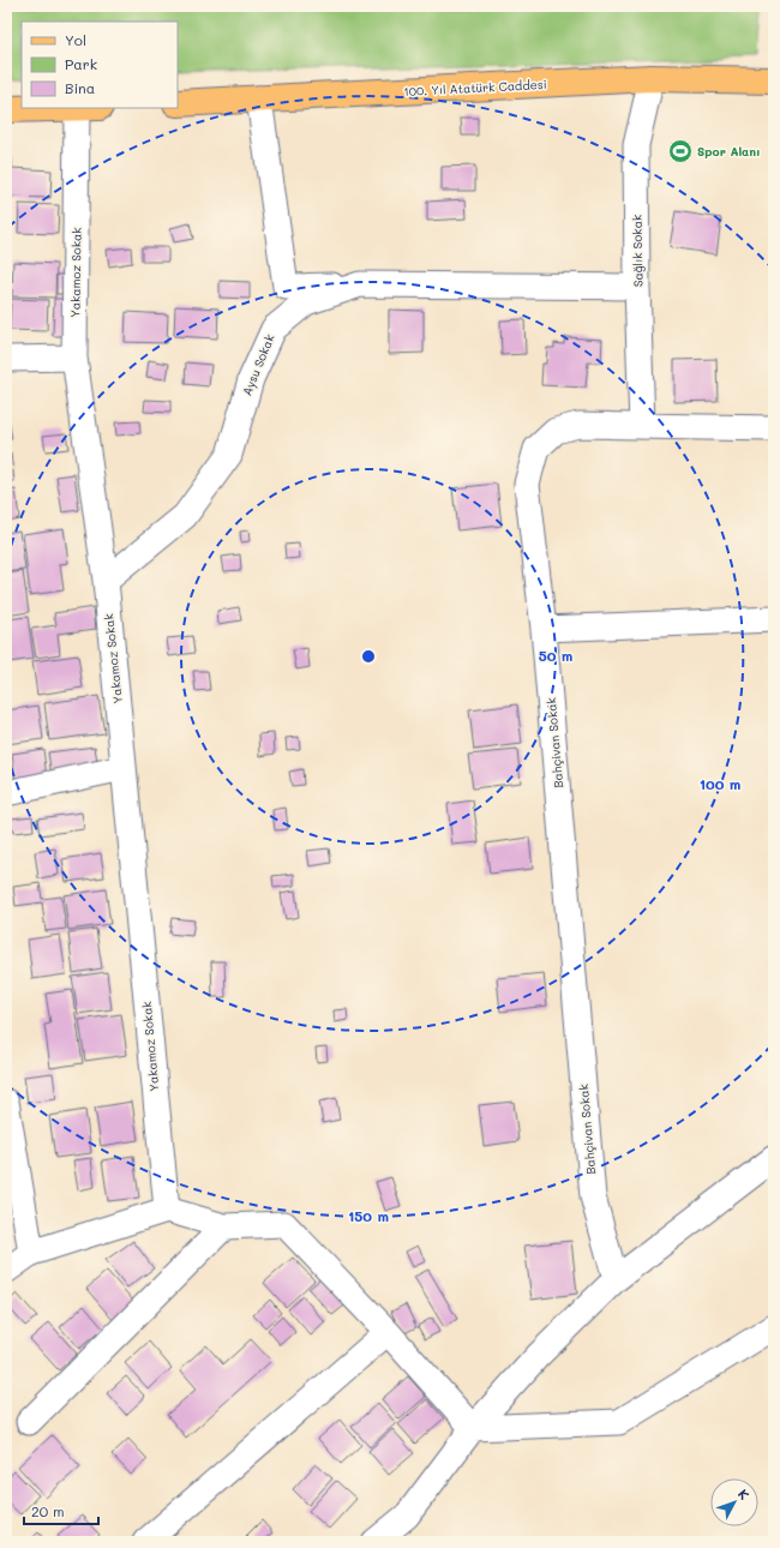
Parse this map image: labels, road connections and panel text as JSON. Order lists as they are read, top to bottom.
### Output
{
  "streets": {
    "main road": ["100. Yıl Atatürk Caddesi"],
    "street": [
      "Sağlık Sokak",
      "Yakamoz Sokak",
      "Aysu Sokak",
      "Bahçivan Sokak"
    ]
  },
  "crossings": [
    ["100. Yıl Atatürk Caddesi", "Sağlık Sokak"],
    ["Sağlık Sokak", "Aysu Sokak"],
    ["Sağlık Sokak", "Bahçivan Sokak"],
    ["Yakamoz Sokak", "Aysu Sokak"]
  ],
  "places": {
    "sports": ["Spor Alanı"]
  },
  "legend": ["Yol", "Park", "Bina"],
  "scale_bar": "20 m",
  "north": "top right",
  "rings": ["50 m", "100 m", "150 m"]
}
